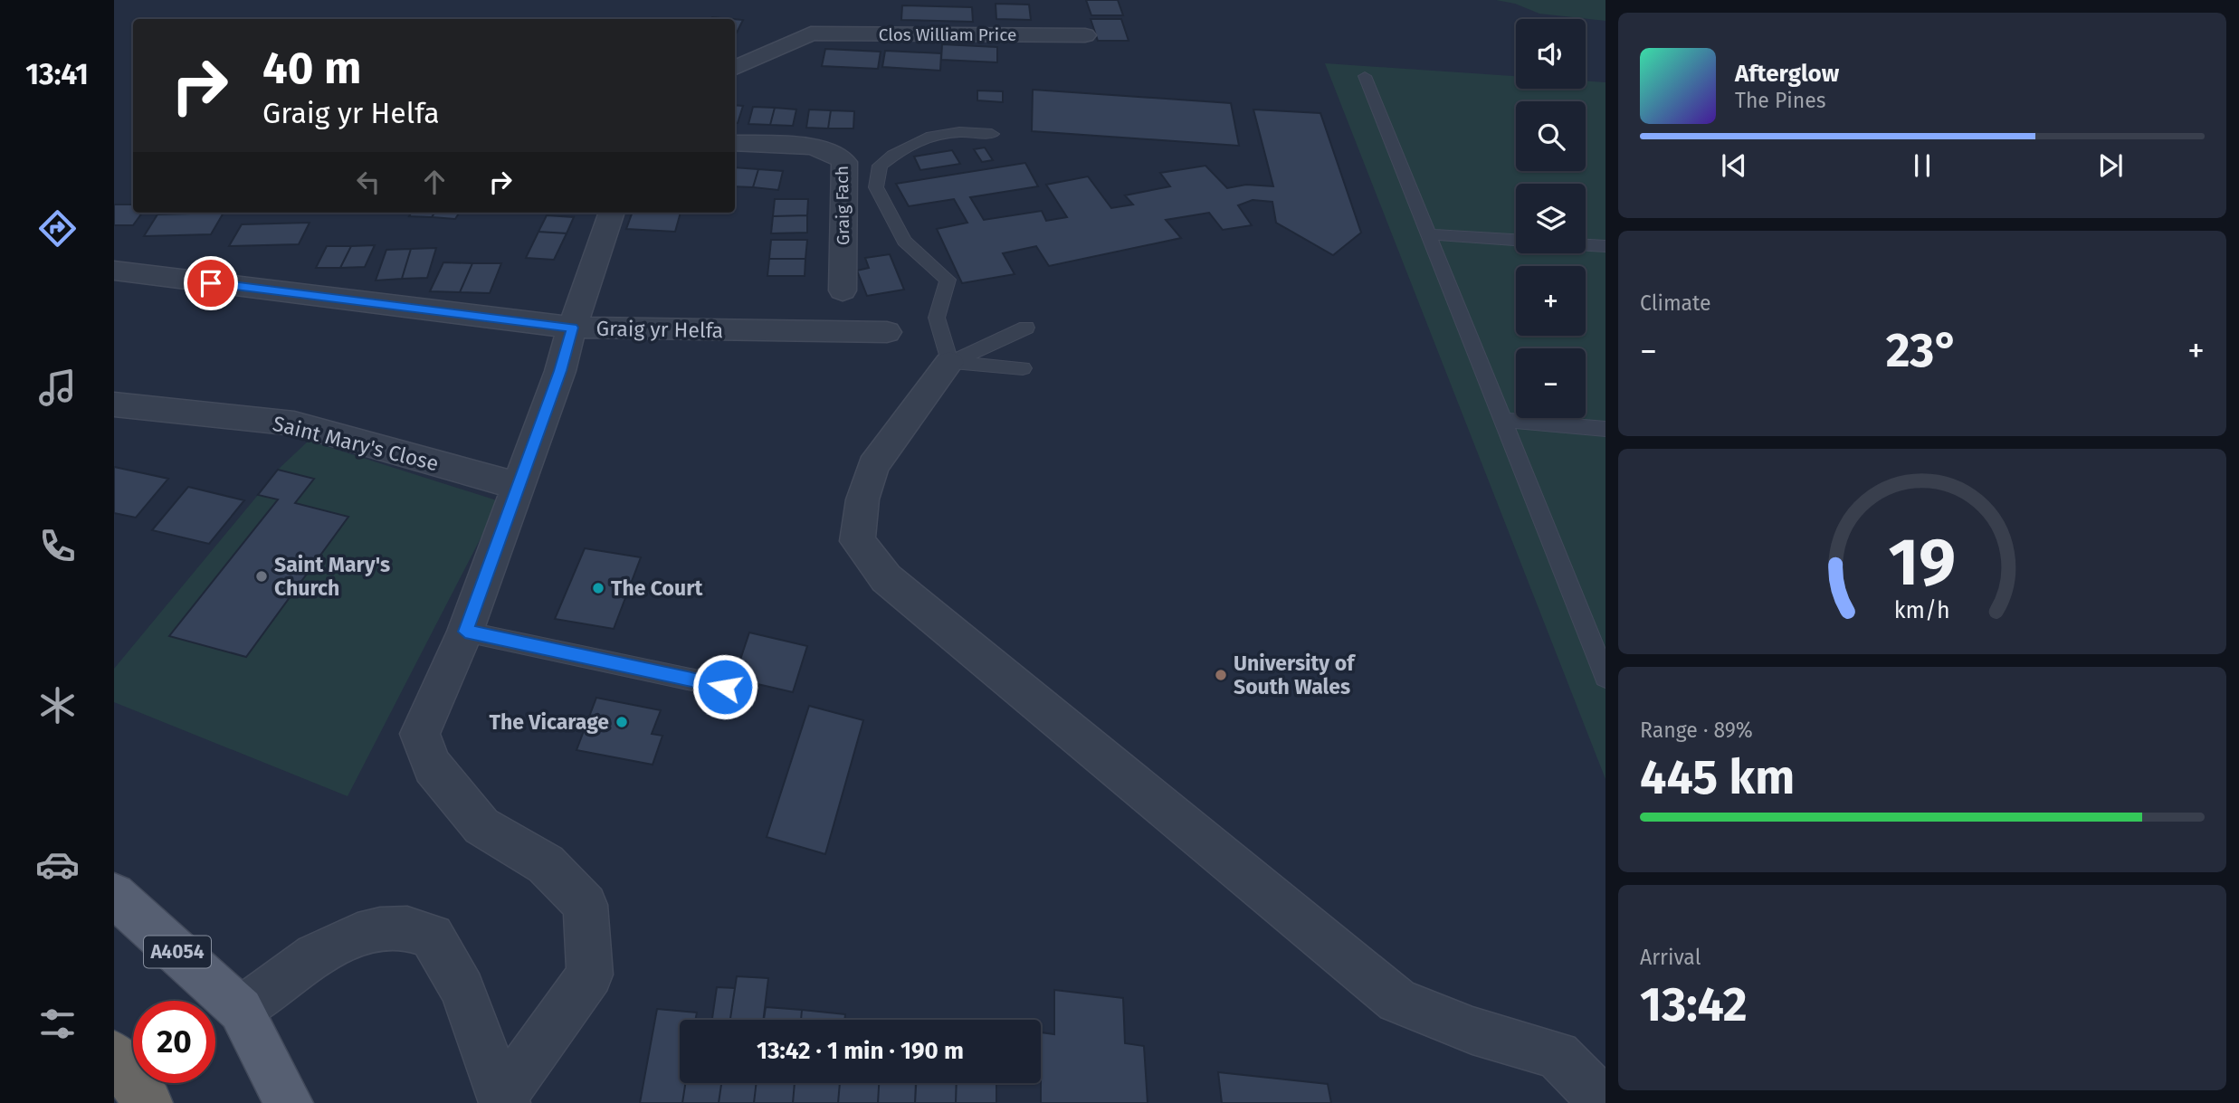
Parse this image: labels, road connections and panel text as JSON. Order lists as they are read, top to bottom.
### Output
{
  "streets": {
    "main road": ["A4054"],
    "street": [
      "Clos William Price",
      "Graig Fach",
      "Graig yr Helfa",
      "Saint Mary's Close"
    ]
  },
  "crossings": [
    ["Graig yr Helfa", "Saint Mary's Close"]
  ],
  "places": [
    "Saint Mary's Church",
    "The Court",
    "University of South Wales",
    "The Vicarage"
  ],
  "page": {
    "tabs": "13:41",
    "map_buttons": ["+", "−"],
    "turn": ["40 m", "Graig yr Helfa"],
    "song": ["Afterglow", "The Pines"],
    "tile": [
      "Climate",
      ["Range · 89%", "445 km"],
      ["Arrival", "13:42"]
    ],
    "heat": ["−", "23°", "+"],
    "limit": "20",
    "trip": "13:42 · 1 min · 190 m",
    "gauge": ["19", "km/h"]
  }
}
